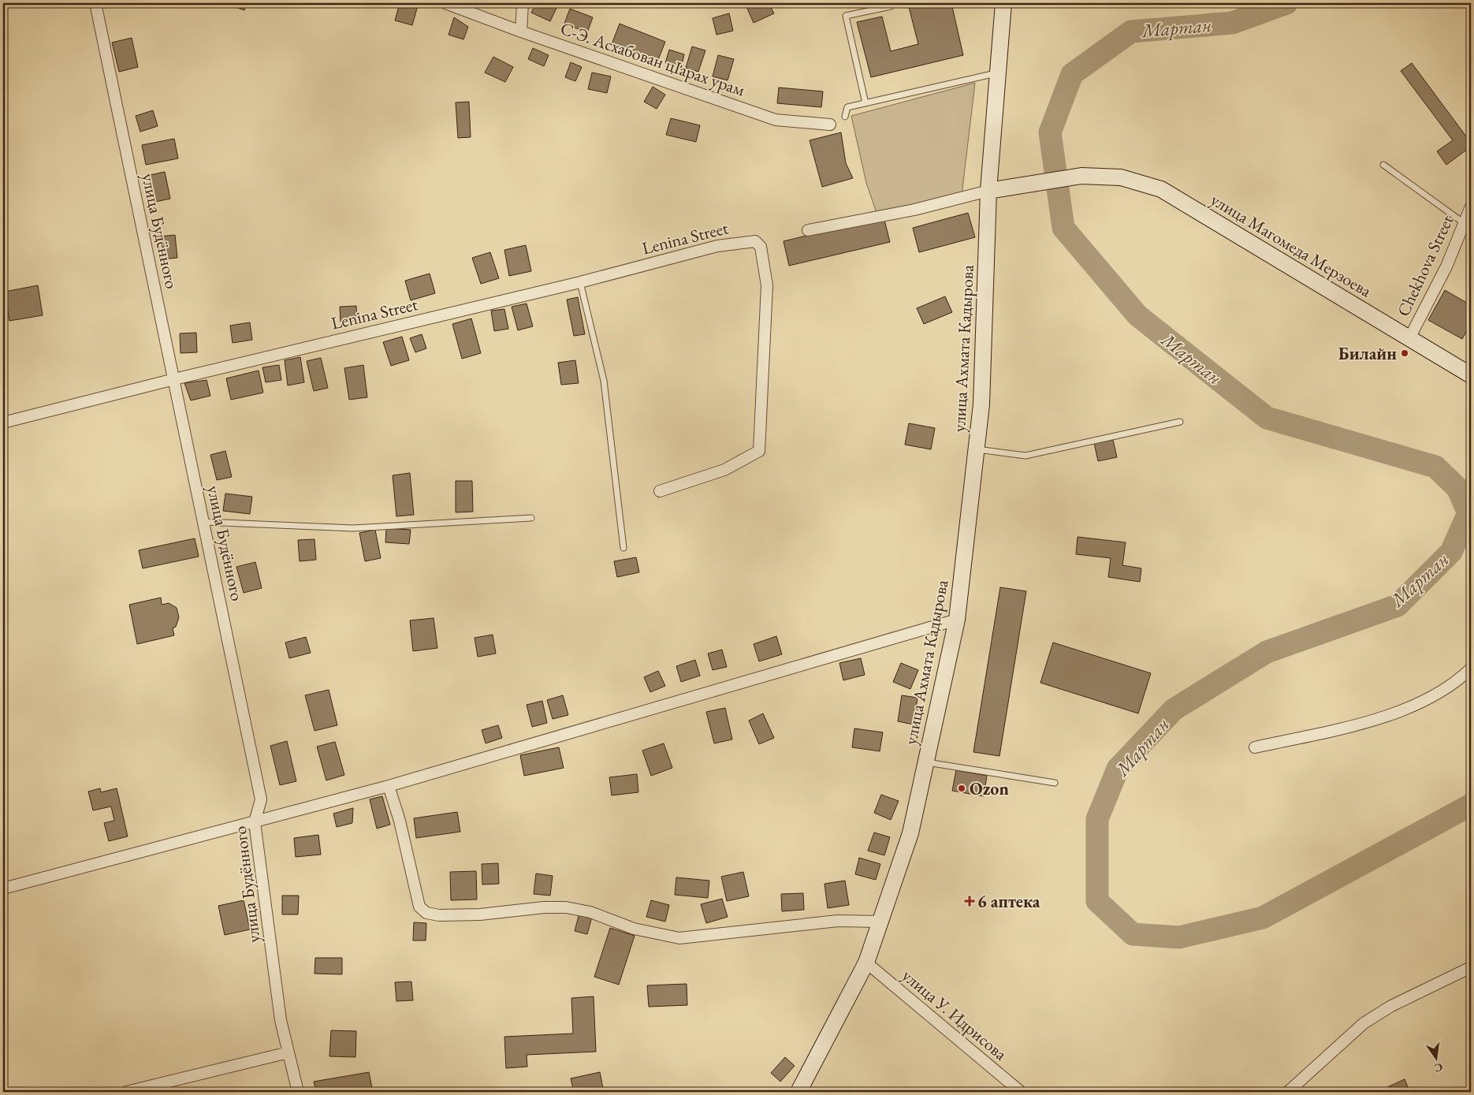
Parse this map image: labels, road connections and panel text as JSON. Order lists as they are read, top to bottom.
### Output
{
  "streets": {
    "main road": ["улица Магомеда Мерзоева", "улица Ахмата Кадырова"],
    "street": [
      "С-Э. Асхабован цIарах урам",
      "улица Будённого",
      "Lenina Street",
      "Chekhova Street",
      "улица У. Идрисова"
    ]
  },
  "crossings": [
    ["улица Будённого", "Lenina Street"],
    ["улица Магомеда Мерзоева", "Chekhova Street"],
    ["улица Магомеда Мерзоева", "улица Ахмата Кадырова"],
    ["улица Ахмата Кадырова", "улица У. Идрисова"]
  ],
  "water": ["Мартан"],
  "places": {
    "other": ["Билайн", "Ozon"],
    "health": ["6 аптека"]
  },
  "north": "bottom"
}
